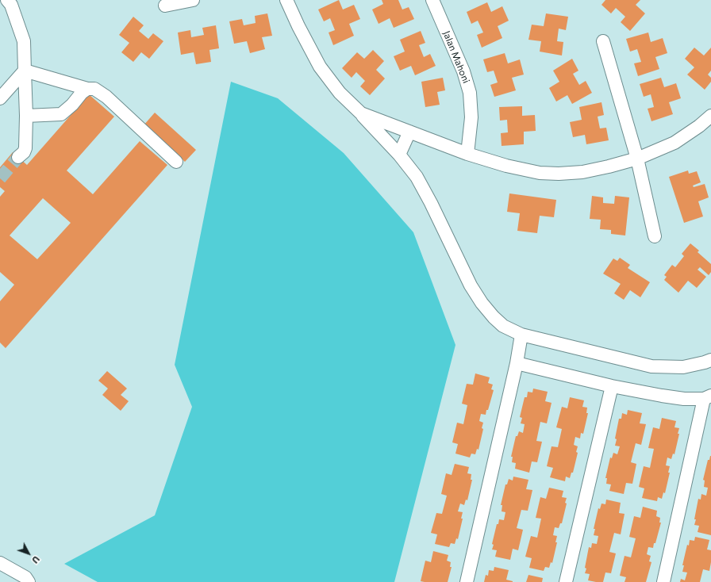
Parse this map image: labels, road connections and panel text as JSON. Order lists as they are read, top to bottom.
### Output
{
  "streets": {
    "street": ["Jalan Mahoni"]
  },
  "north": "bottom right"
}
